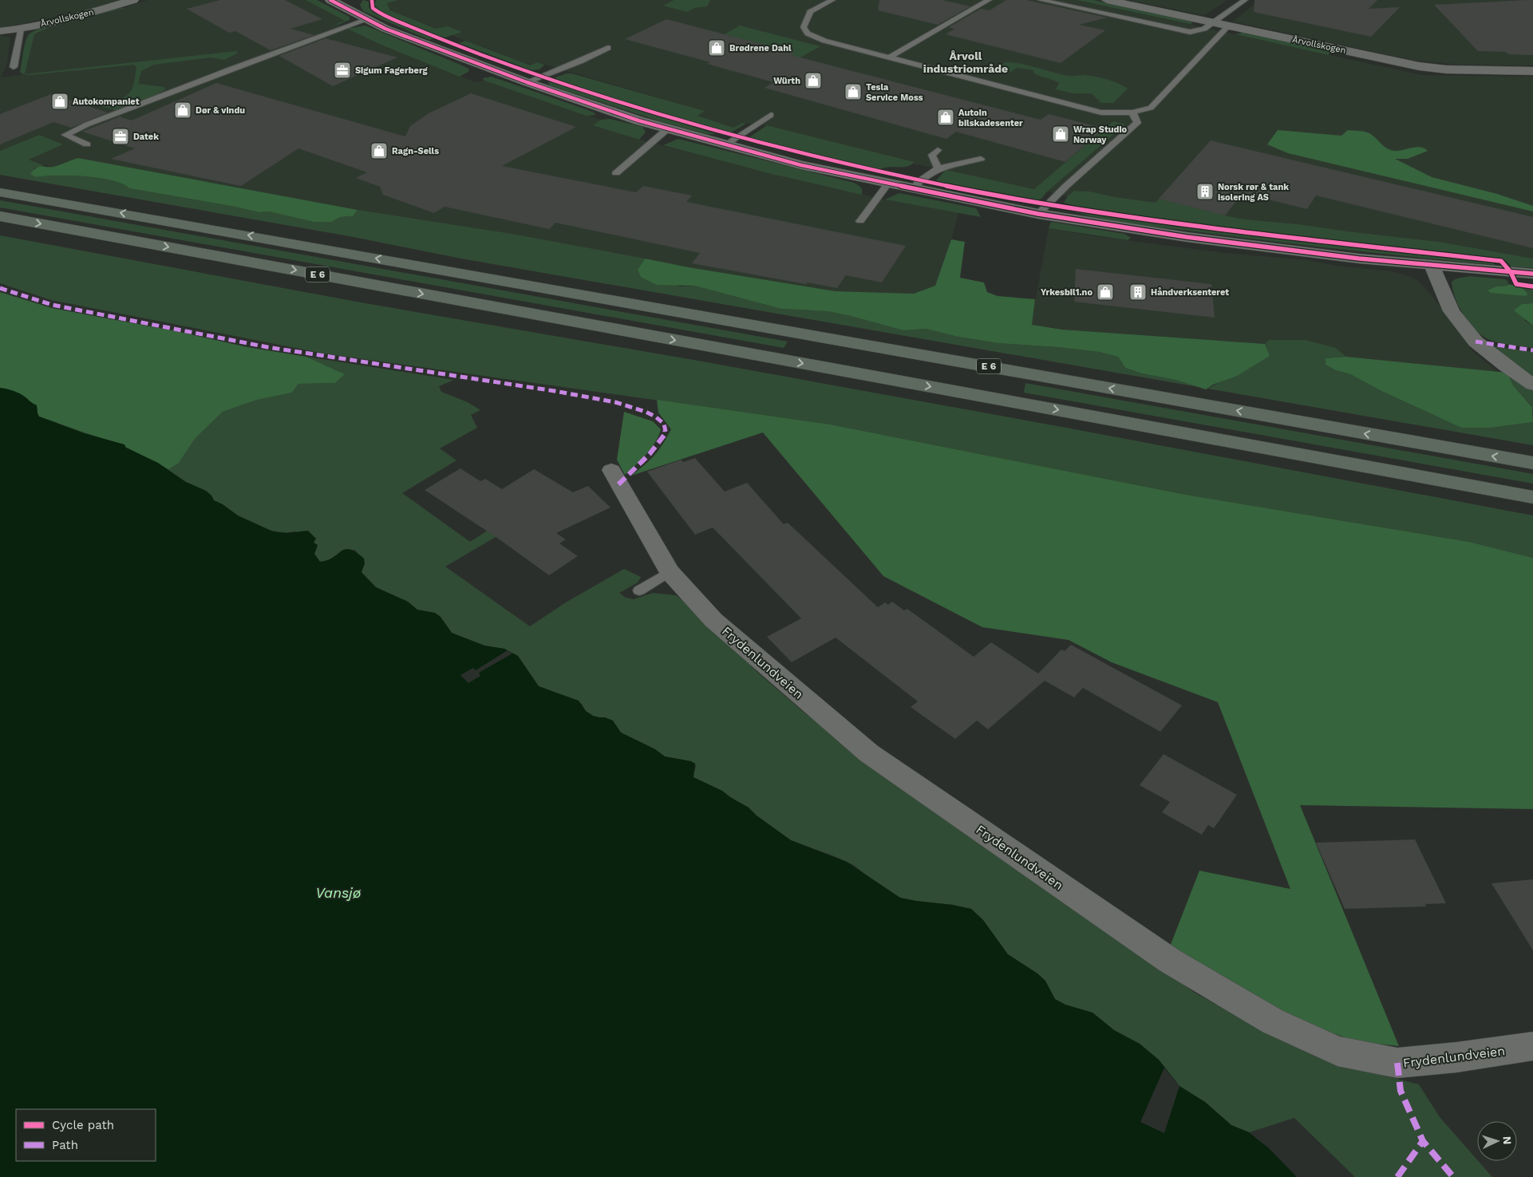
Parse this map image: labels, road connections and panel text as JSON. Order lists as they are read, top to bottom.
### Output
{
  "streets": {
    "highway": ["E 6"],
    "street": ["Årvollskogen", "Frydenlundveien"]
  },
  "districts": ["Årvoll industriområde"],
  "water": ["Vansjø"],
  "places": {
    "shop": [
      "Brødrene Dahl",
      "Würth",
      "Tesla Service Moss",
      "Autokompaniet",
      "Dør & vindu",
      "AutoIn bilskadesenter",
      "Wrap Studio Norway",
      "Ragn-Sells",
      "Yrkesbil1.no"
    ],
    "office": ["Sigum Fagerberg", "Datek"],
    "building": ["Norsk rør & tank isolering AS", "Håndverksenteret"]
  },
  "legend": ["Cycle path", "Path"],
  "north": "right"
}
